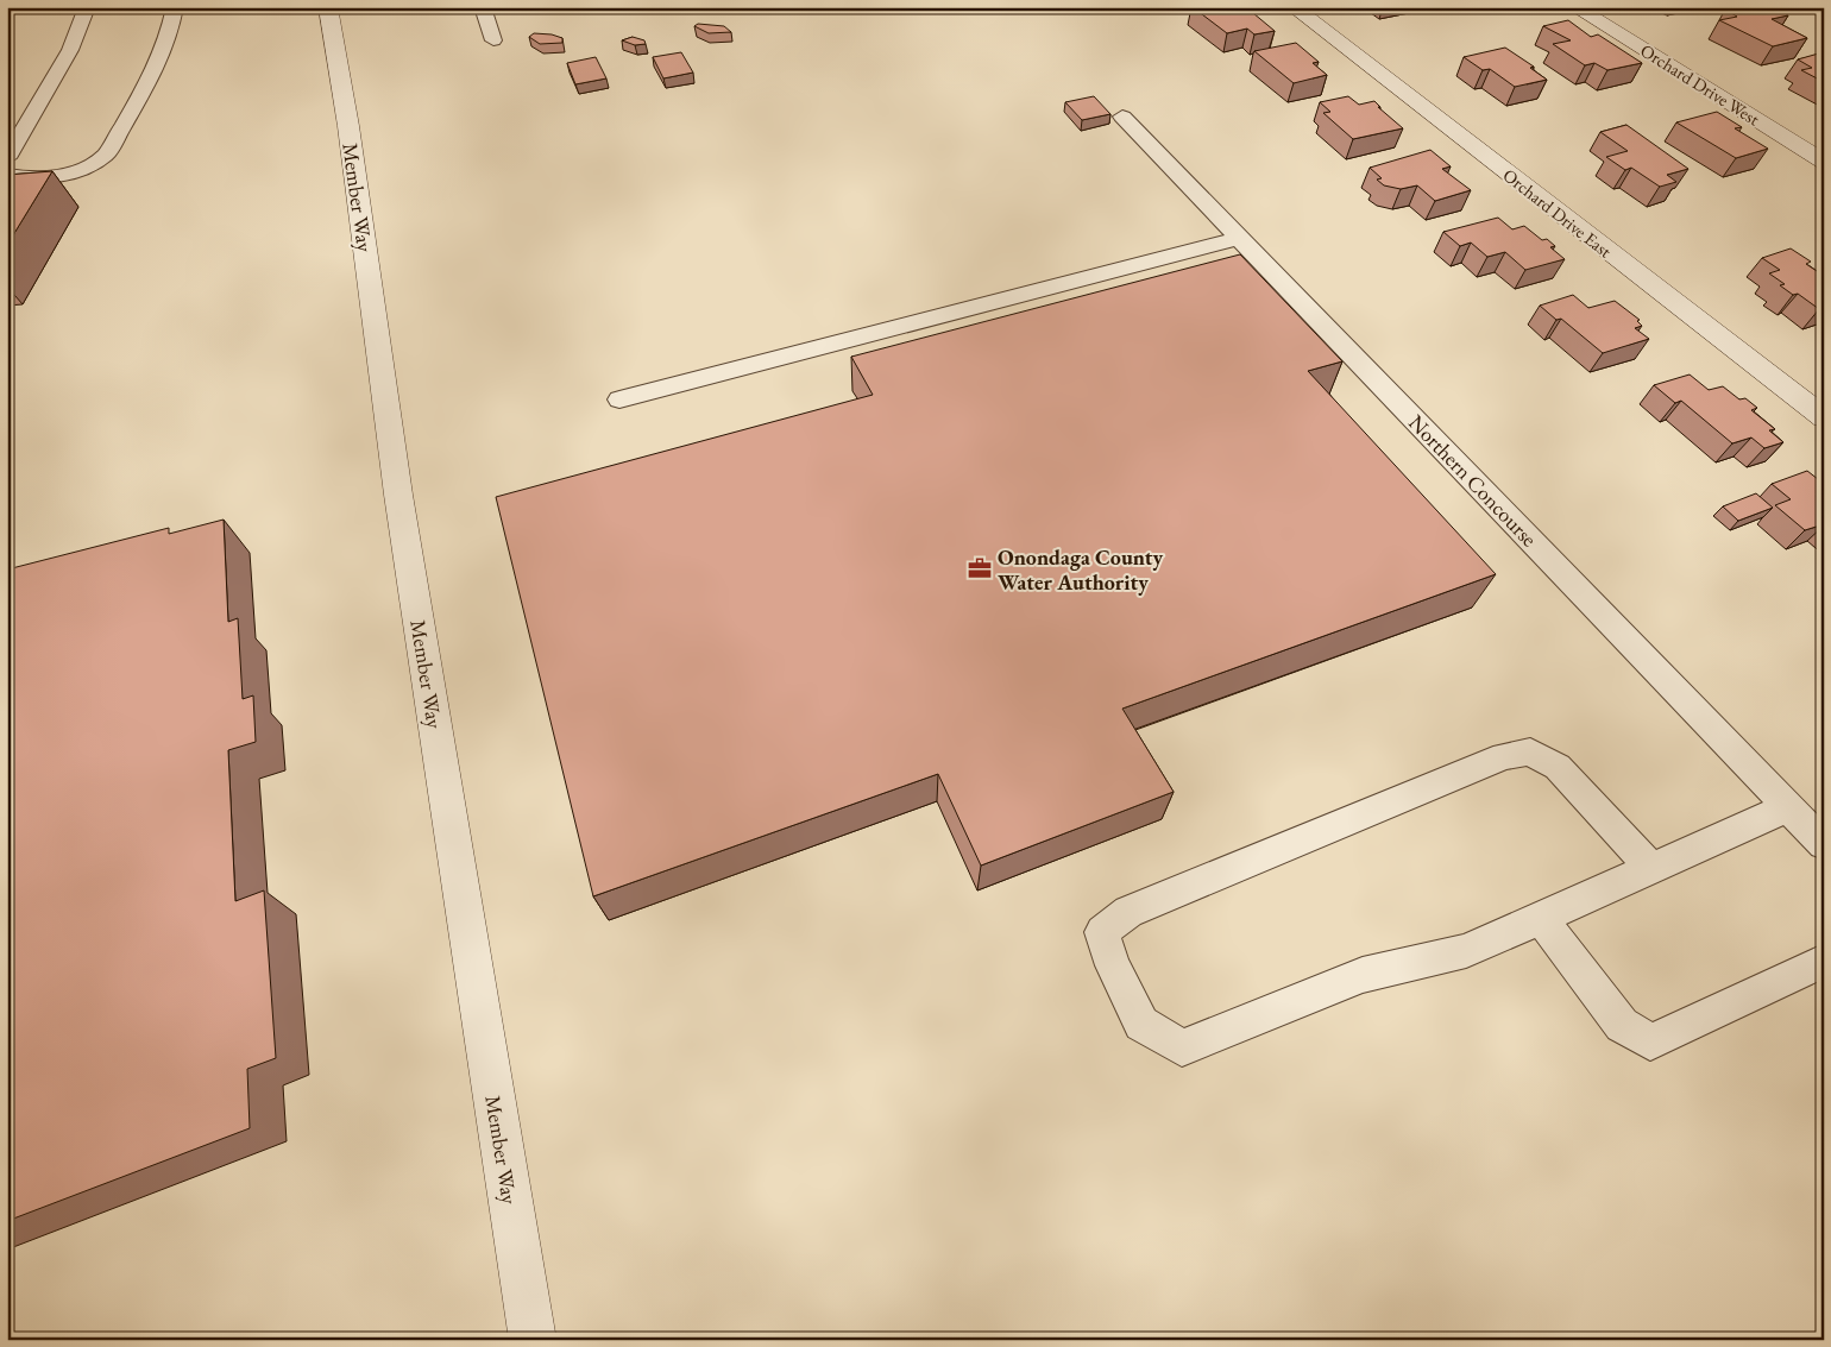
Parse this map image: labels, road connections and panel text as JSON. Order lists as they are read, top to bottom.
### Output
{
  "streets": {
    "street": ["Orchard Drive West", "Member Way", "Orchard Drive East"],
    "lane": ["Northern Concourse"]
  },
  "places": {
    "office": ["Onondaga County Water Authority"]
  }
}
